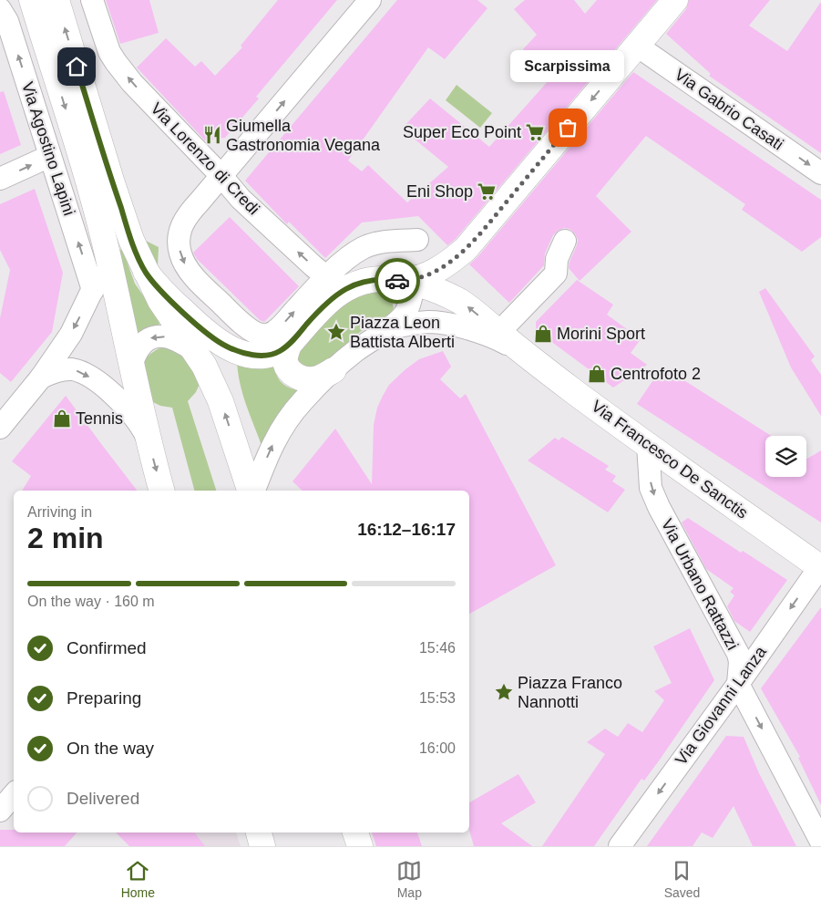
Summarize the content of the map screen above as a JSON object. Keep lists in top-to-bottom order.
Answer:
{
  "streets": {
    "street": [
      "Via Gabrio Casati",
      "Via Agostino Lapini",
      "Via Lorenzo di Credi",
      "Via Francesco De Sanctis",
      "Via Urbano Rattazzi",
      "Via Giovanni Lanza"
    ]
  },
  "crossings": [
    ["Via Francesco De Sanctis", "Via Urbano Rattazzi"],
    ["Via Francesco De Sanctis", "Via Giovanni Lanza"],
    ["Via Urbano Rattazzi", "Via Giovanni Lanza"]
  ],
  "one_way": ["Via Gabrio Casati", "Via Urbano Rattazzi", "Via Giovanni Lanza"],
  "places": {
    "other": ["Scarpissima"],
    "supermarket": ["Super Eco Point", "Eni Shop"],
    "restaurant": ["Giumella Gastronomia Vegana"],
    "place": ["Piazza Leon Battista Alberti", "Piazza Franco Nannotti"],
    "shop": ["Morini Sport", "Centrofoto 2", "Tennis"]
  },
  "page": {
    "bubble": "Scarpissima",
    "heading": ["2 min", "Arriving in", "16:12–16:17"],
    "bar": "On the way · 160 m",
    "list": [
      ["Confirmed", "15:46"],
      ["Preparing", "15:53"],
      ["On the way", "16:00"],
      "Delivered"
    ],
    "tabs": ["Home", "Map", "Saved"]
  }
}
